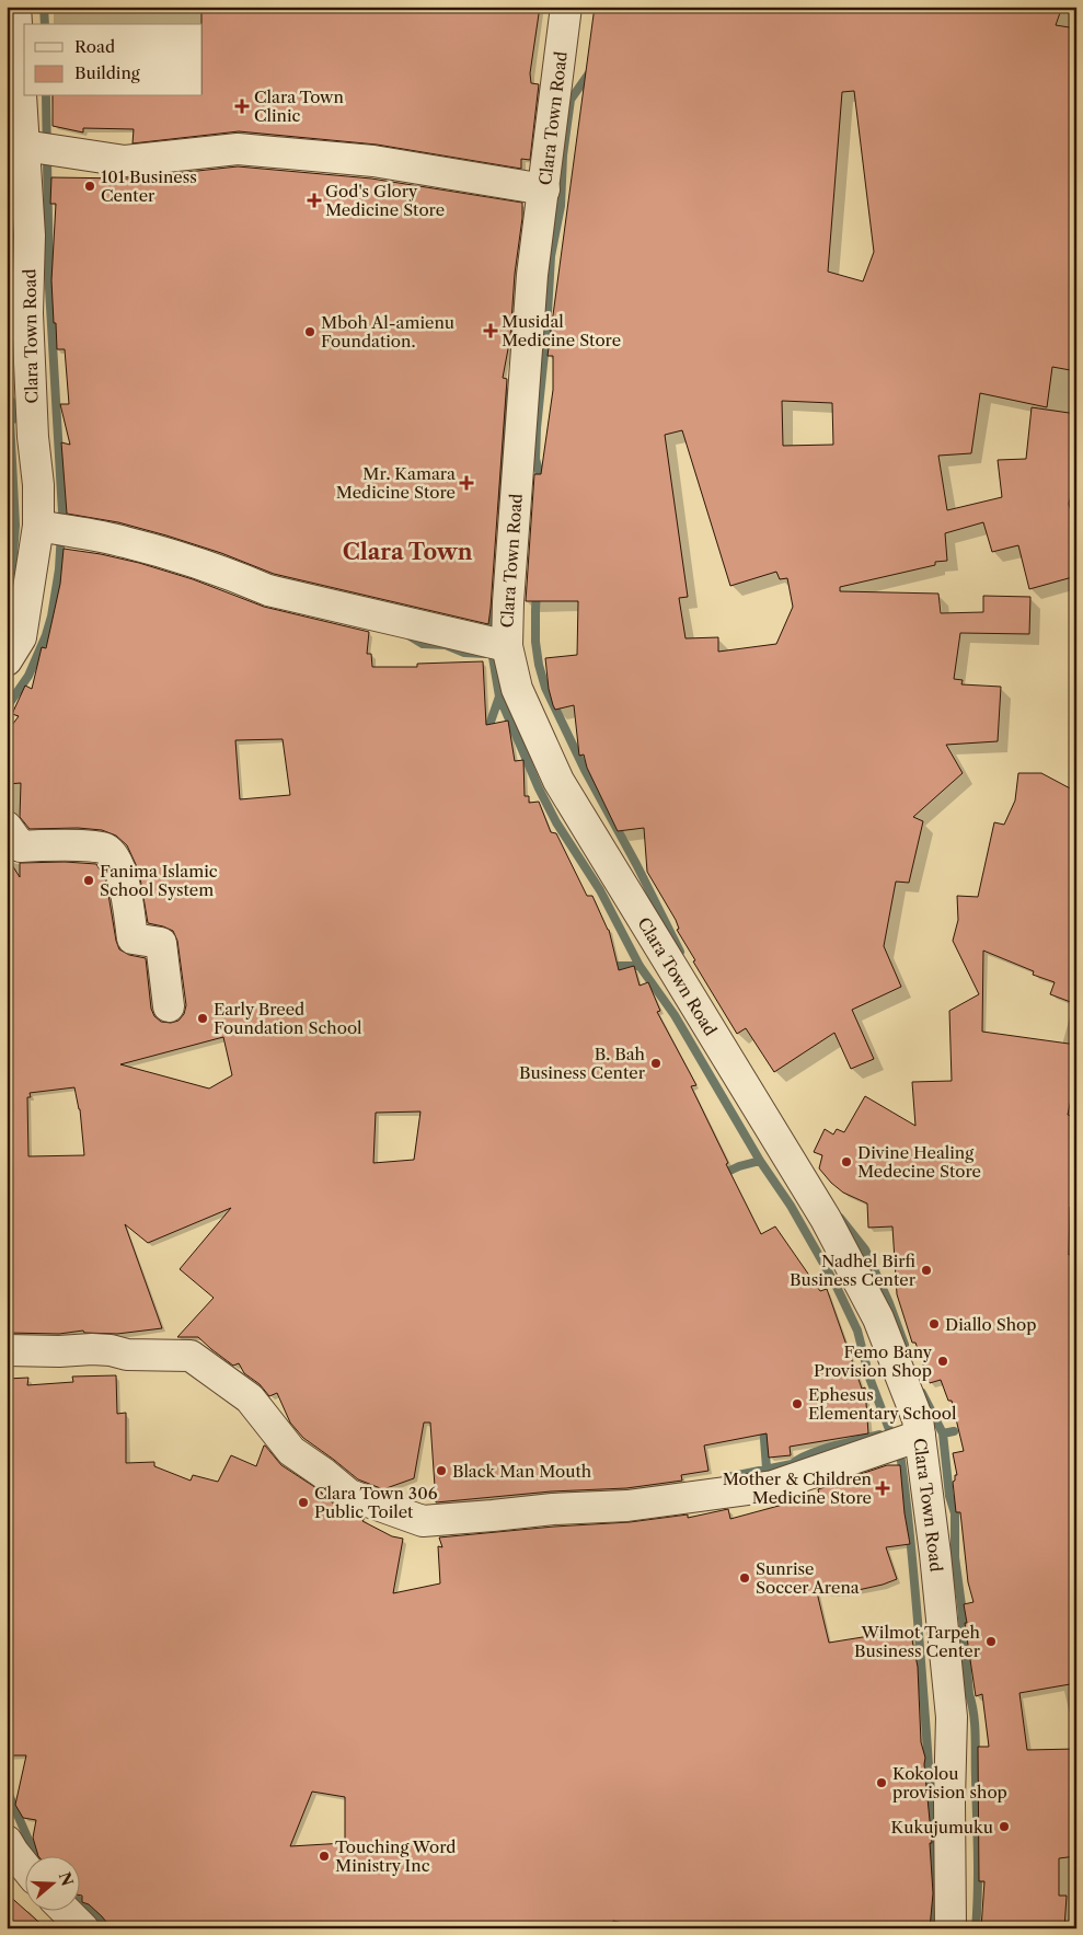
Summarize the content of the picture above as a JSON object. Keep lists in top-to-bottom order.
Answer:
{
  "streets": {
    "street": ["Clara Town Road"]
  },
  "districts": ["Clara Town"],
  "places": {
    "health": [
      "Clara Town Clinic",
      "God's Glory Medicine Store",
      "Musidal Medicine Store",
      "Mr. Kamara Medicine Store",
      "Mother & Children Medicine Store"
    ],
    "other": [
      "101 Business Center",
      "Mboh Al-amienu Foundation.",
      "Fanima Islamic School System",
      "Early Breed Foundation School",
      "B. Bah Business Center",
      "Divine Healing Medecine Store",
      "Nadhel Birfi Business Center",
      "Diallo Shop",
      "Femo Bany Provision Shop",
      "Ephesus Elementary School",
      "Black Man Mouth",
      "Clara Town 306 Public Toilet",
      "Sunrise Soccer Arena",
      "Wilmot Tarpeh Business Center",
      "Kokolou provision shop",
      "Kukujumuku",
      "Touching Word Ministry Inc"
    ]
  },
  "legend": ["Road", "Building"],
  "north": "right"
}
